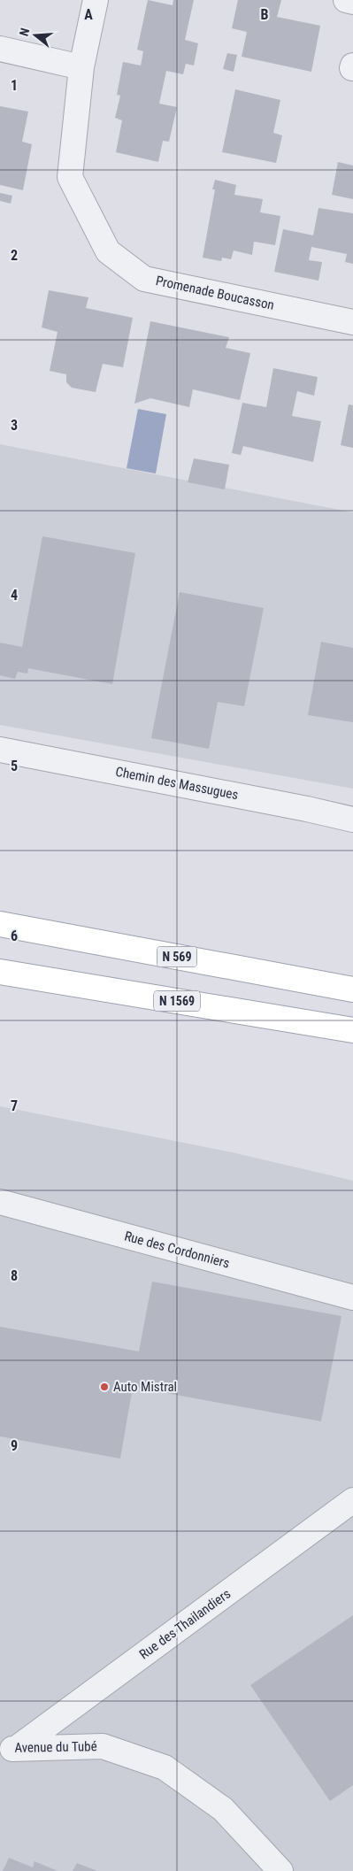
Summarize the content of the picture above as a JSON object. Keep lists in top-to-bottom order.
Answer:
{
  "streets": {
    "main road": ["N 569", "N 1569"],
    "street": [
      "Promenade Boucasson",
      "Chemin des Massugues",
      "Rue des Cordonniers",
      "Rue des Thailandiers",
      "Avenue du Tubé"
    ]
  },
  "crossings": [
    ["Rue des Thailandiers", "Avenue du Tubé"]
  ],
  "places": ["Auto Mistral"],
  "north": "left",
  "grid": {
    "columns": ["A", "B"],
    "rows": [
      "1",
      "2",
      "3",
      "4",
      "5",
      "6",
      "7",
      "8",
      "9"
    ]
  }
}
